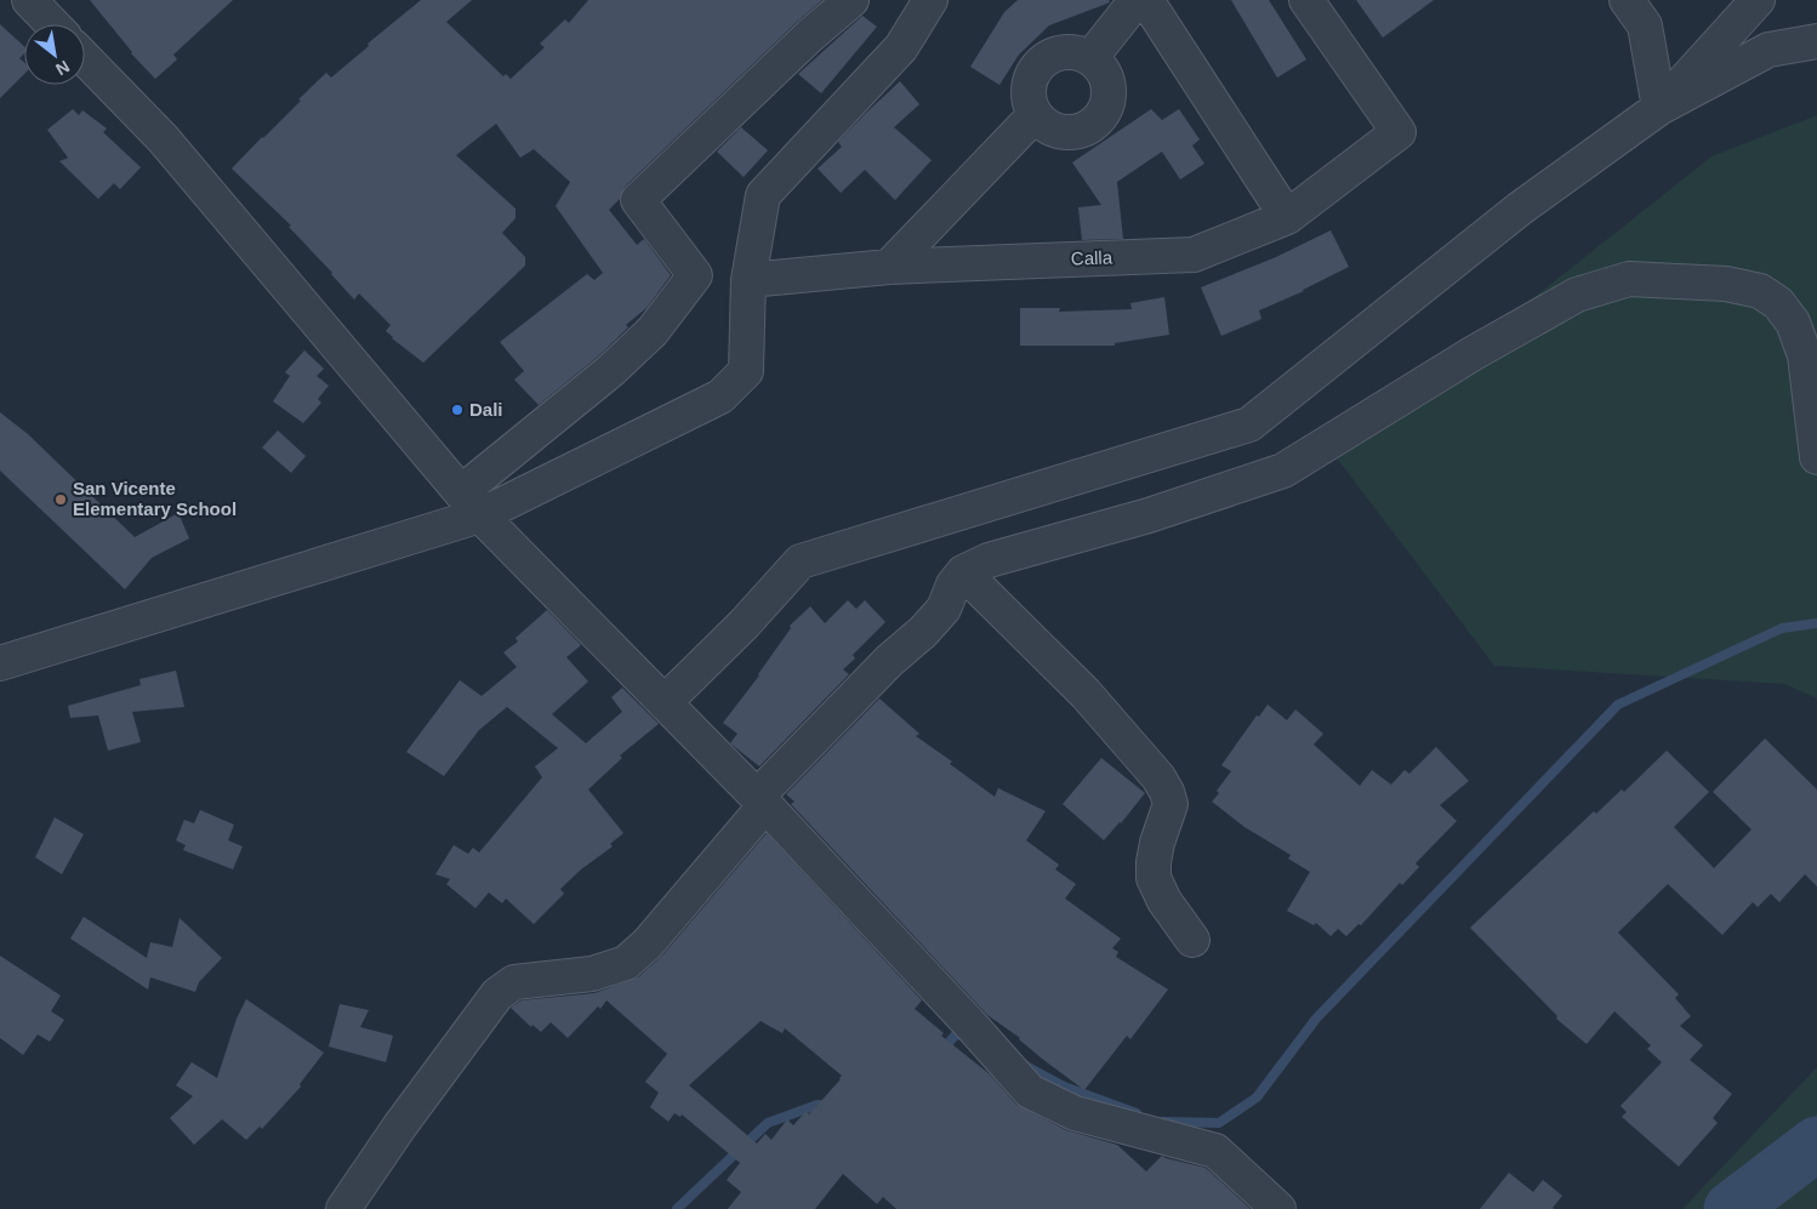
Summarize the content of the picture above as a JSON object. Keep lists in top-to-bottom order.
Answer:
{
  "streets": {
    "street": ["Calla"]
  },
  "places": ["Dali", "San Vicente Elementary School"],
  "north": "bottom right"
}
